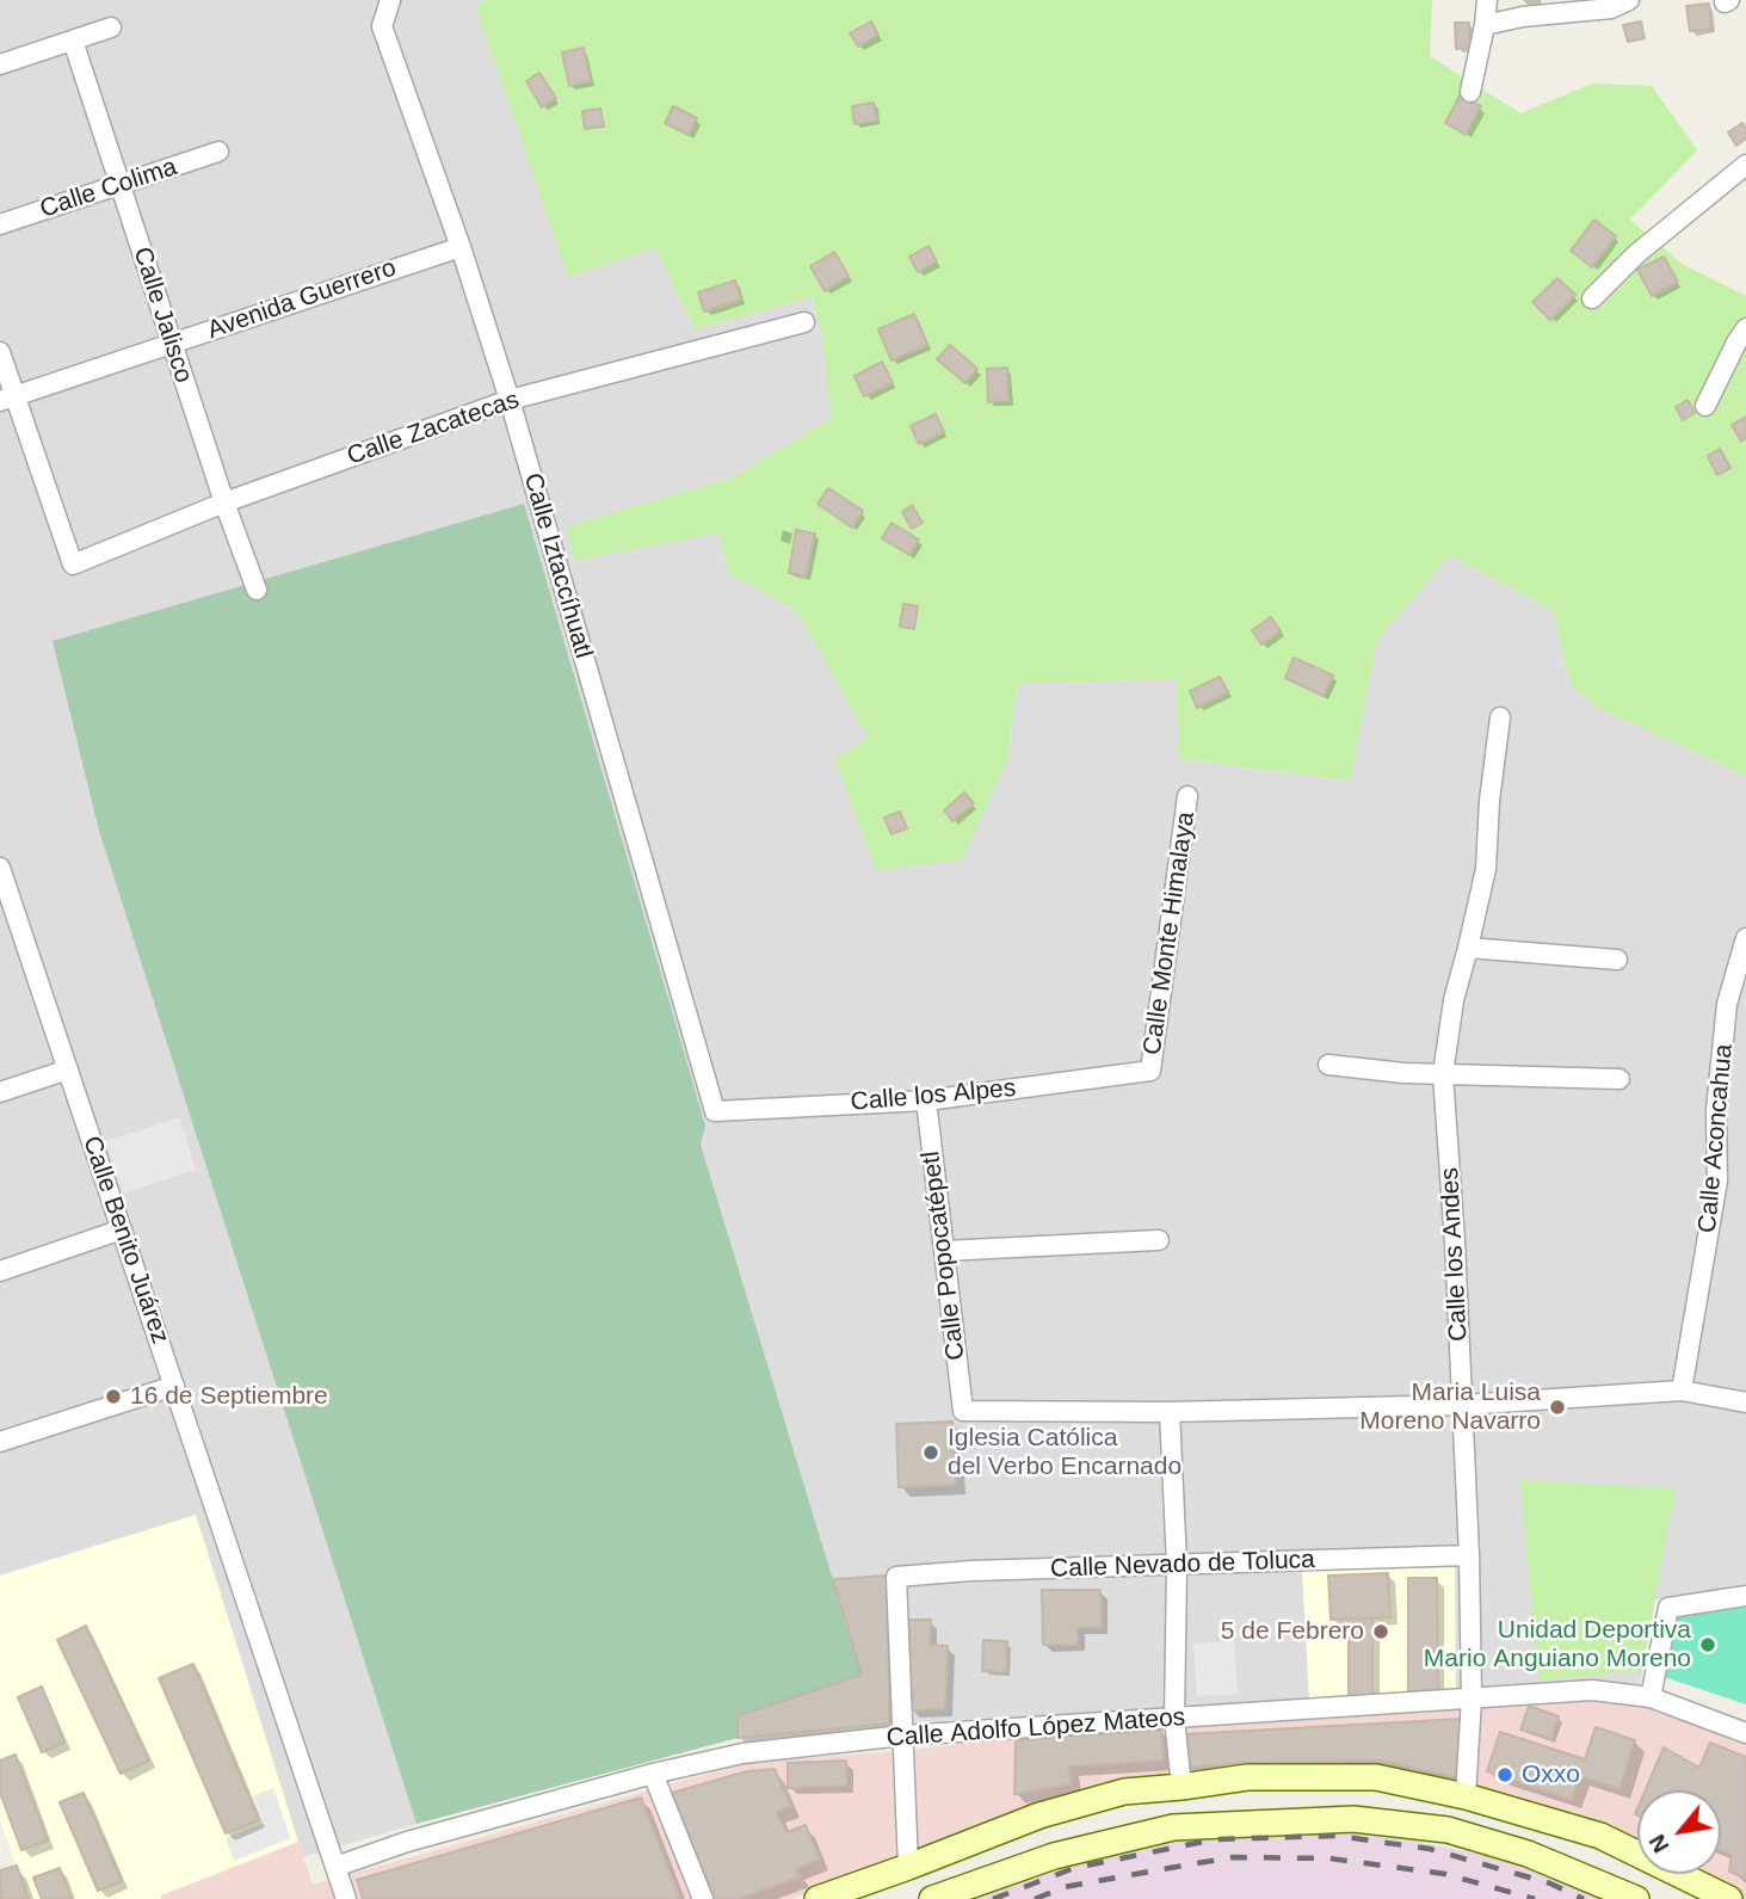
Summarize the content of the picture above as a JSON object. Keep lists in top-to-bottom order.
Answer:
{
  "streets": {
    "street": [
      "Calle Colima",
      "Avenida Guerrero",
      "Calle Jalisco",
      "Calle Zacatecas",
      "Calle Iztaccíhuatl",
      "Calle Monte Himalaya",
      "Calle los Alpes",
      "Calle Aconcahua",
      "Calle Benito Juárez",
      "Calle los Andes",
      "Calle Popocatépetl",
      "Calle Nevado de Toluca",
      "Calle Adolfo López Mateos"
    ]
  },
  "crossings": [
    ["Calle Colima", "Calle Jalisco"],
    ["Avenida Guerrero", "Calle Jalisco"],
    ["Avenida Guerrero", "Calle Zacatecas"],
    ["Avenida Guerrero", "Calle Iztaccíhuatl"],
    ["Calle Jalisco", "Calle Zacatecas"],
    ["Calle Zacatecas", "Calle Iztaccíhuatl"],
    ["Calle Iztaccíhuatl", "Calle los Alpes"],
    ["Calle Monte Himalaya", "Calle los Alpes"],
    ["Calle los Alpes", "Calle Popocatépetl"],
    ["Calle Benito Juárez", "Calle Adolfo López Mateos"],
    ["Calle los Andes", "Calle Nevado de Toluca"],
    ["Calle los Andes", "Calle Adolfo López Mateos"],
    ["Calle Nevado de Toluca", "Calle Adolfo López Mateos"]
  ],
  "places": [
    "16 de Septiembre",
    "Maria Luisa Moreno Navarro",
    "Iglesia Católica del Verbo Encarnado",
    "5 de Febrero",
    "Unidad Deportiva Mario Anguiano Moreno",
    "Oxxo"
  ],
  "north": "bottom left"
}
